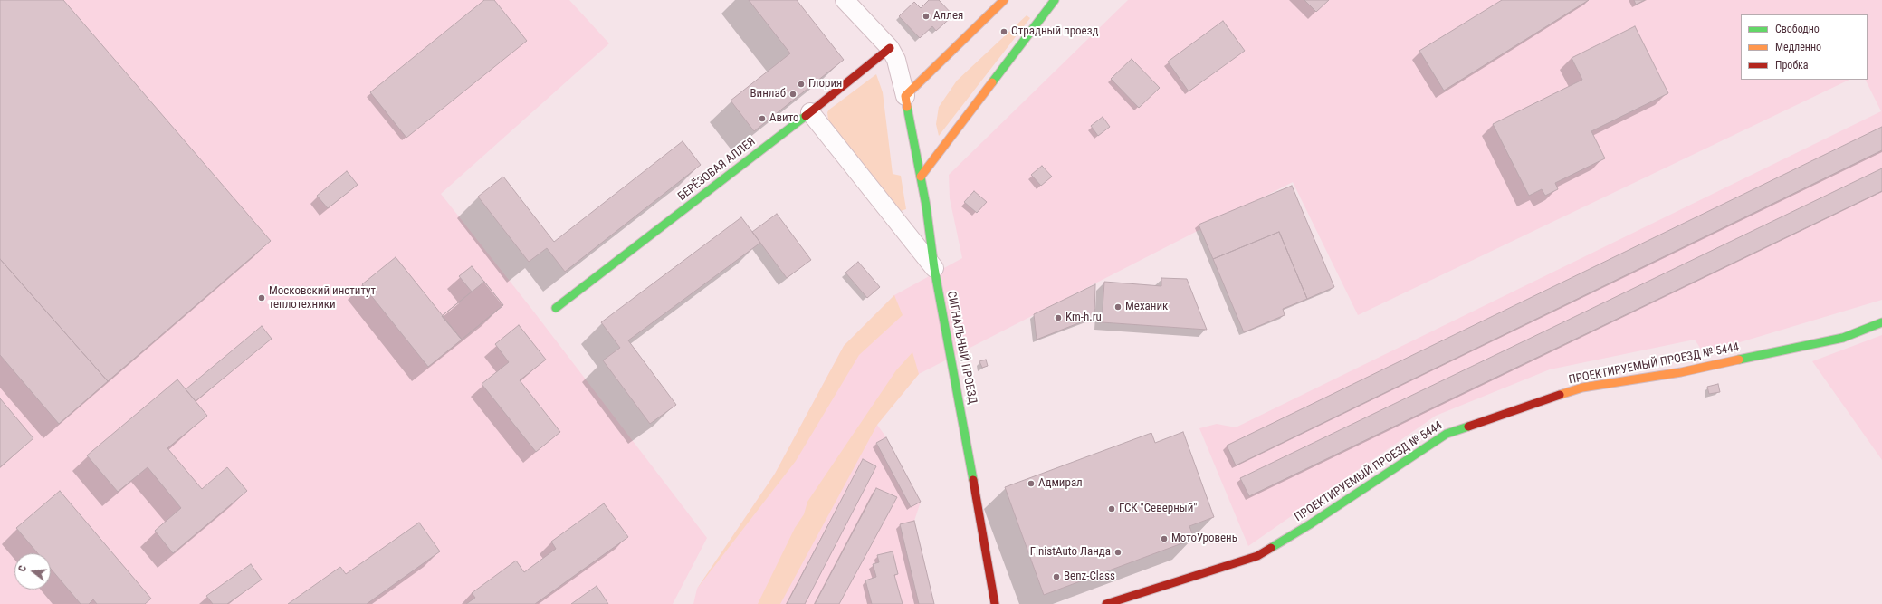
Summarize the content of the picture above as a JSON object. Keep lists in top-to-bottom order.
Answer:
{
  "streets": {
    "street": ["БЕРЁЗОВАЯ АЛЛЕЯ", "СИГНАЛЬНЫЙ ПРОЕЗД", "ПРОЕКТИРУЕМЫЙ ПРОЕЗД № 5444"]
  },
  "places": [
    "Аллея",
    "Отрадный проезд",
    "Глория",
    "Винлаб",
    "Авито",
    "Московский институт теплотехники",
    "Механик",
    "Km-h.ru",
    "Адмирал",
    "ГСК \"Северный\"",
    "МотоУровень",
    "FinistAuto Ланда",
    "Benz-Class"
  ],
  "legend": ["Свободно", "Медленно", "Пробка"],
  "north": "left"
}
